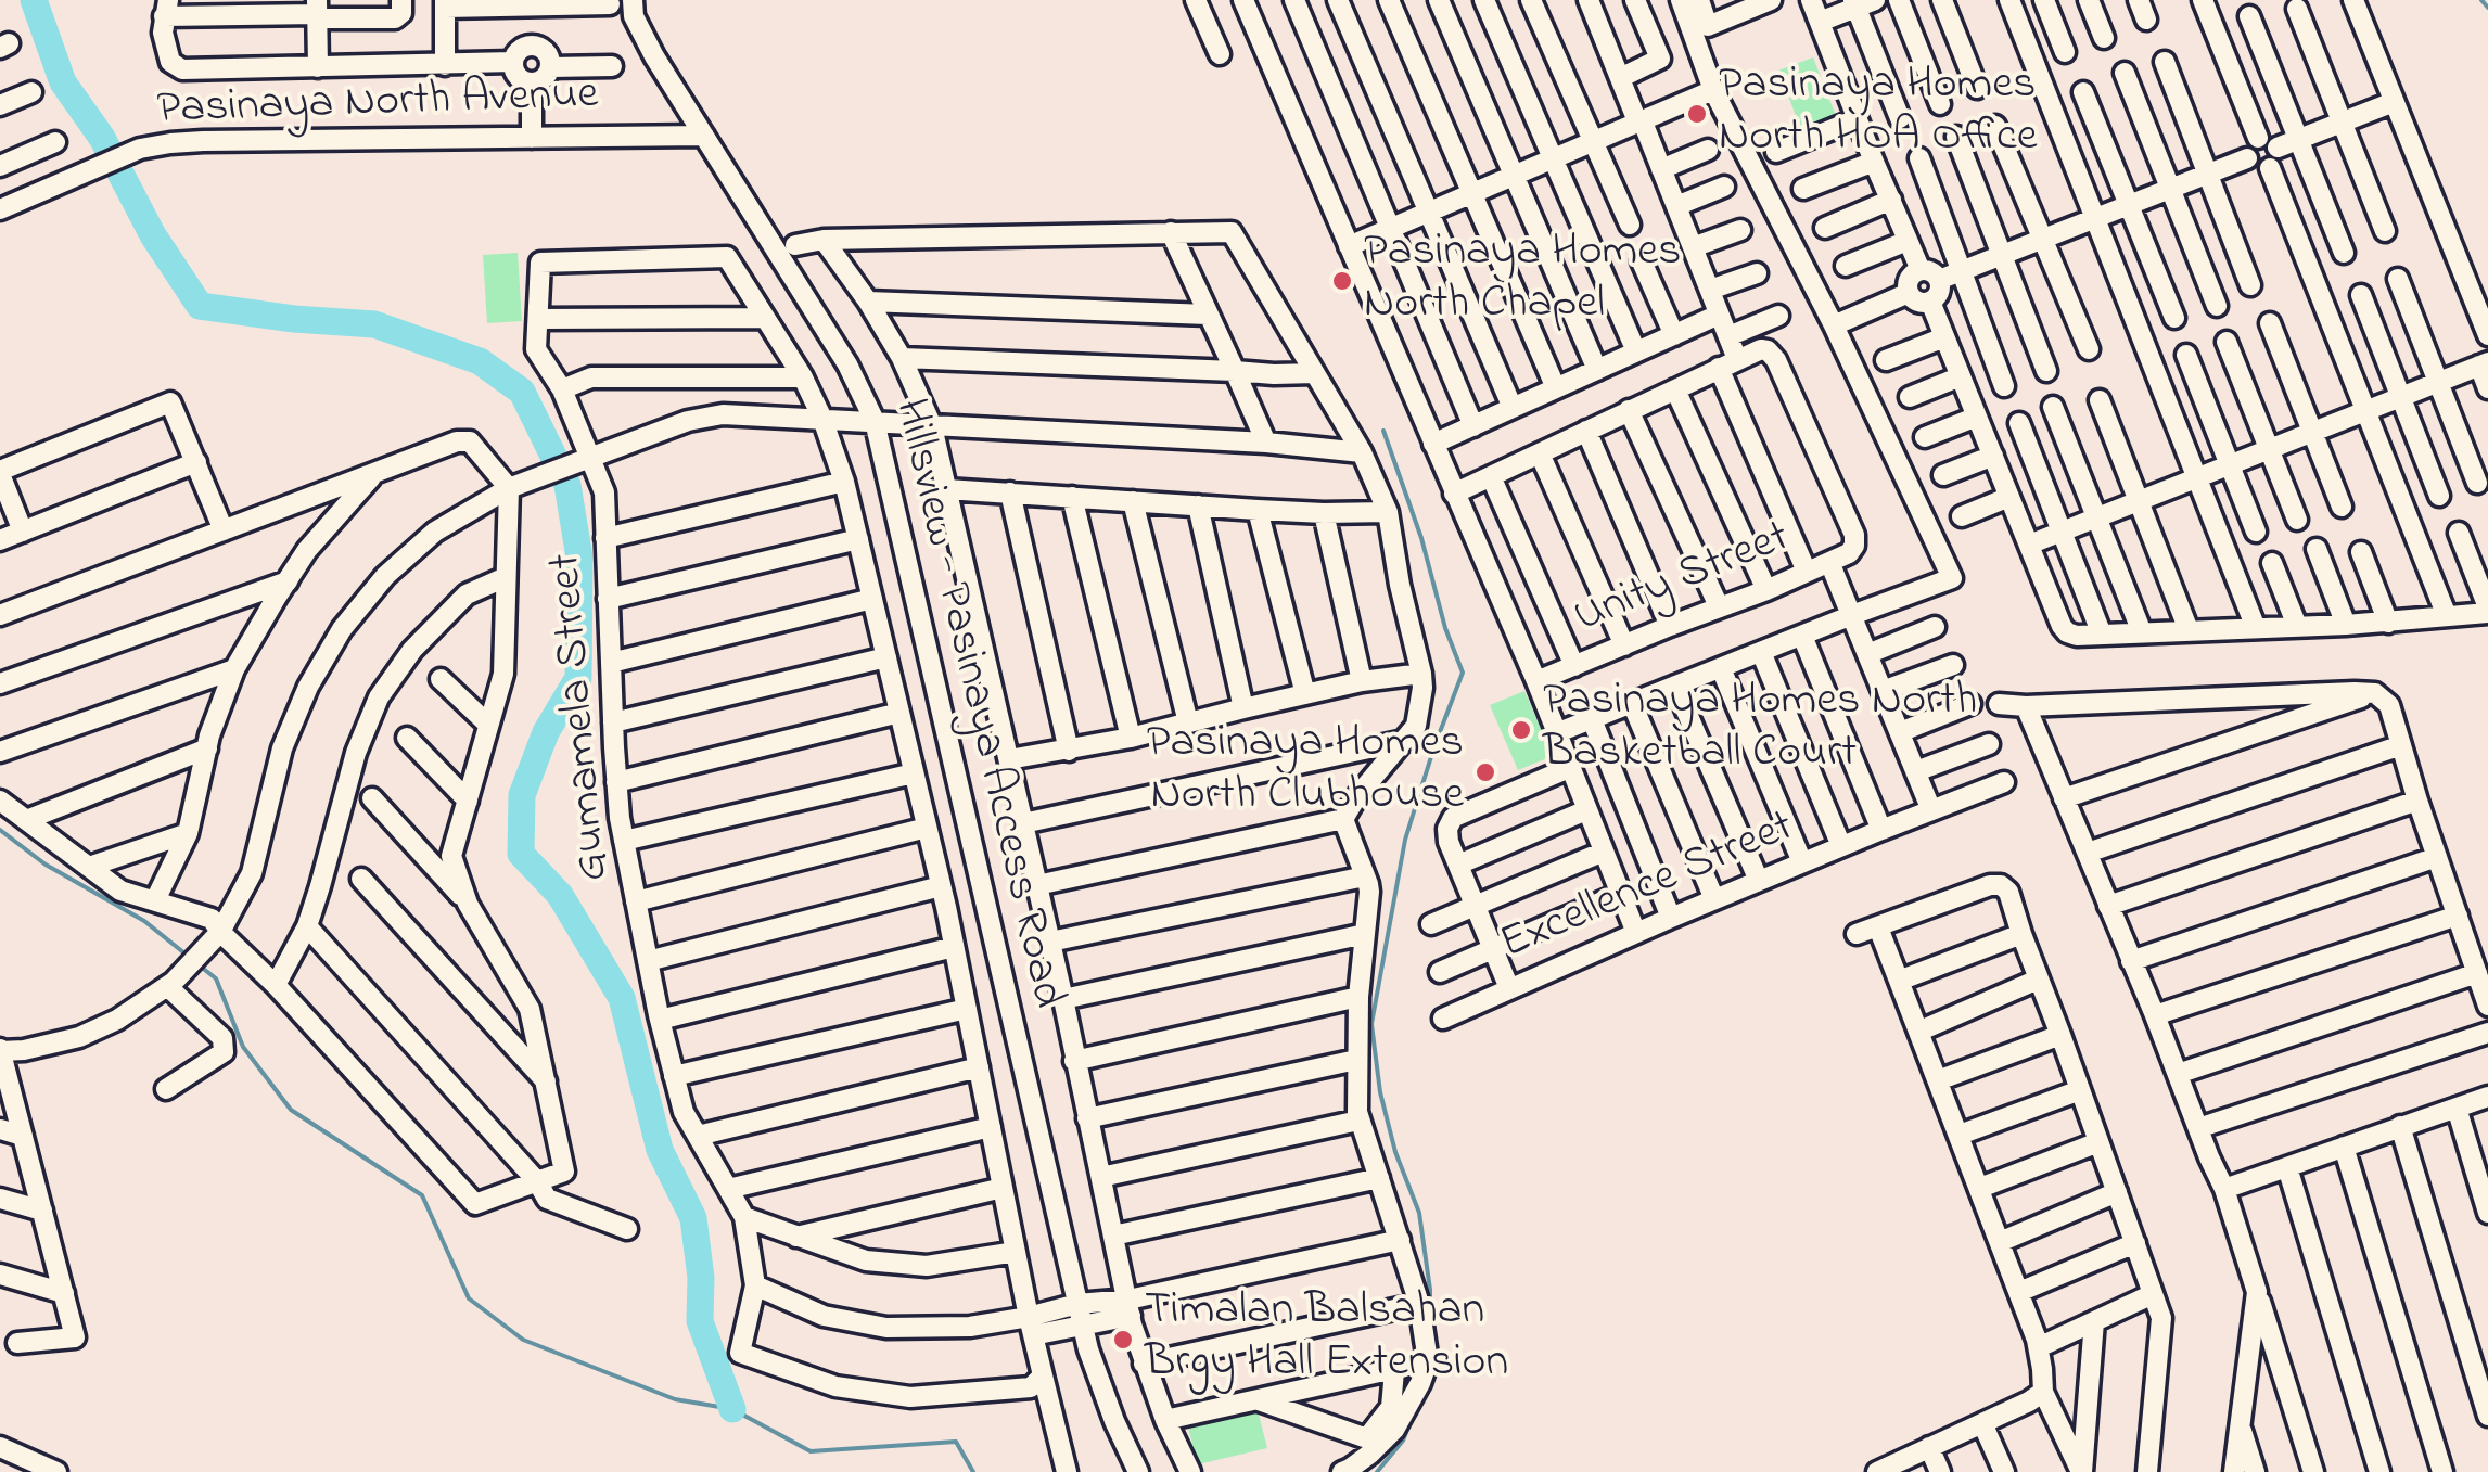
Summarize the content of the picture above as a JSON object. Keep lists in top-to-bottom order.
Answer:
{
  "streets": {
    "street": [
      "Pasinaya North Avenue",
      "Unity Street",
      "Hillsview - Pasinaya Access Road",
      "Gumamela Street",
      "Excellence Street"
    ]
  },
  "crossings": [
    ["Pasinaya North Avenue", "Hillsview - Pasinaya Access Road"]
  ],
  "places": [
    "Pasinaya Homes North HOA Office",
    "Pasinaya Homes North Chapel",
    "Pasinaya Homes North Basketball Court",
    "Pasinaya Homes North Clubhouse",
    "Timalan Balsahan Brgy Hall Extension"
  ]
}
